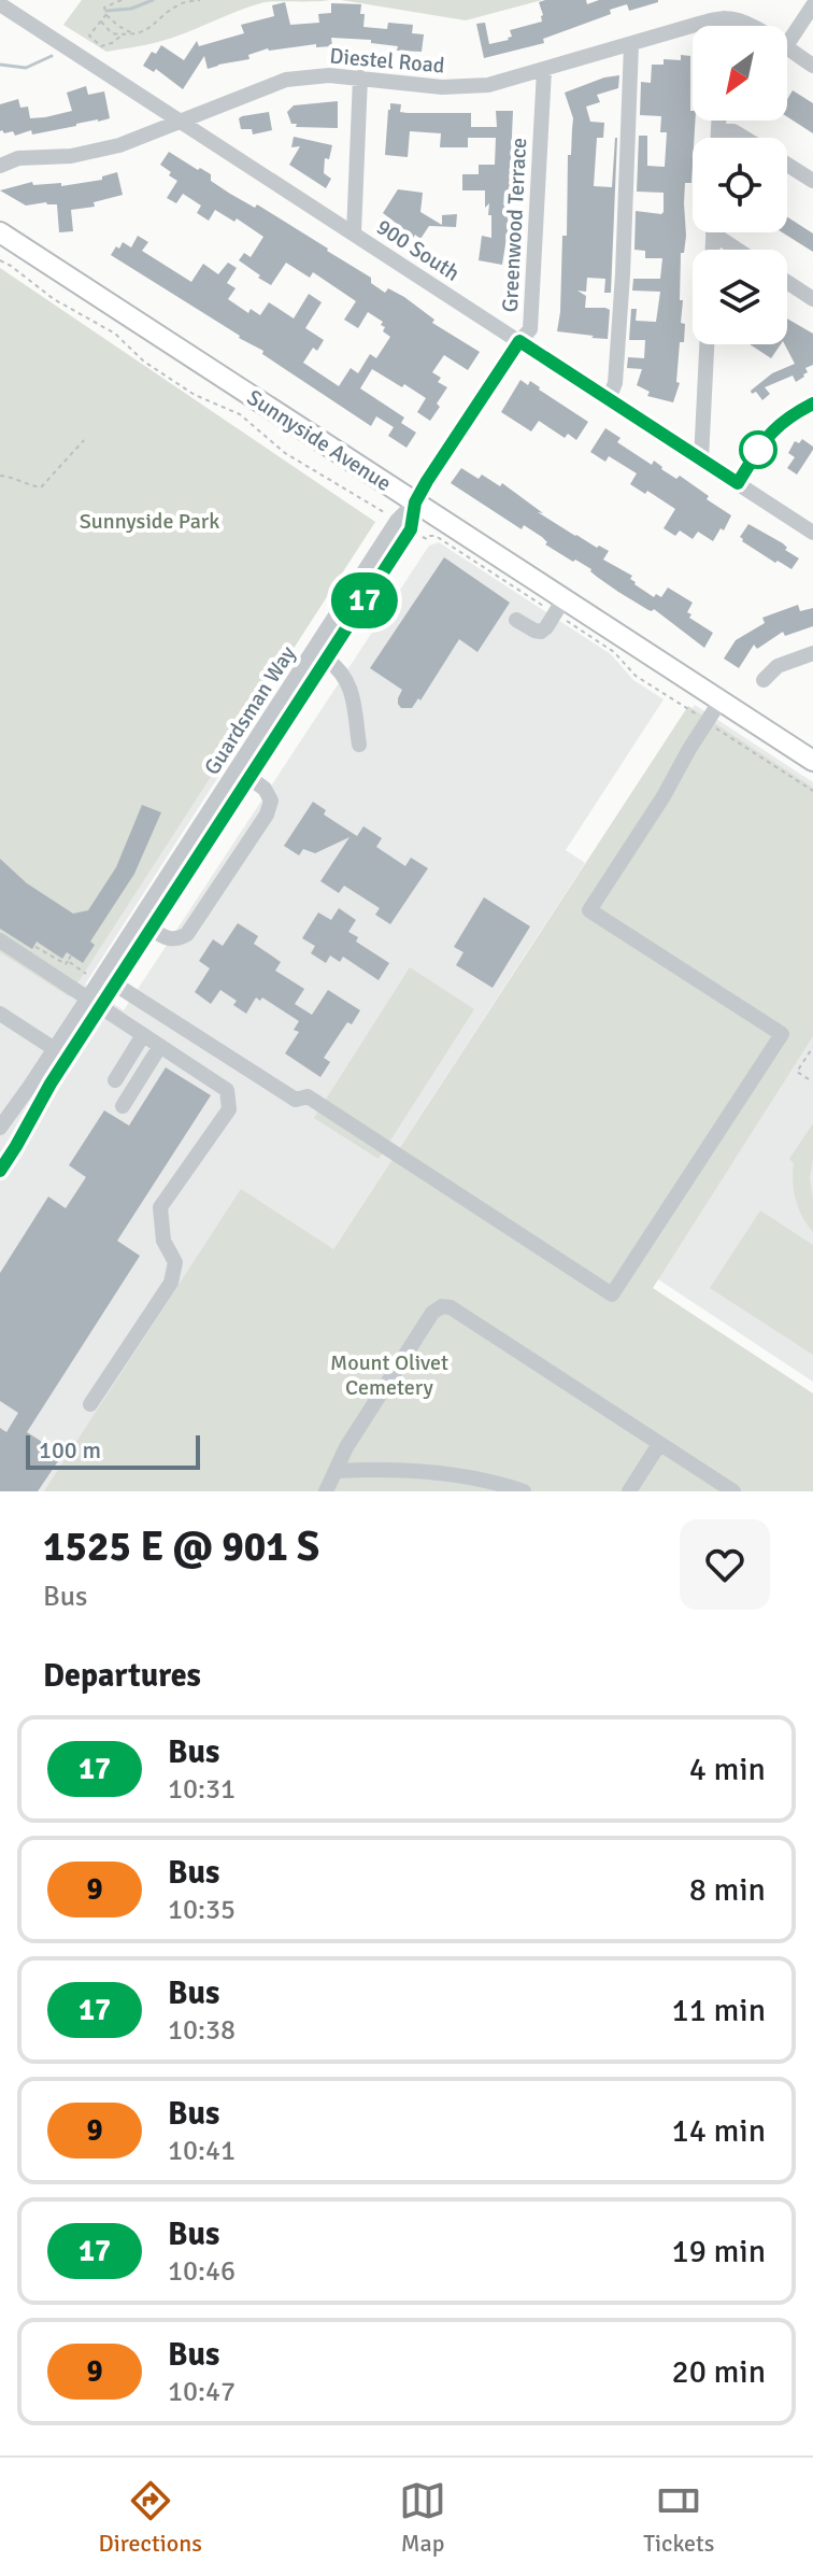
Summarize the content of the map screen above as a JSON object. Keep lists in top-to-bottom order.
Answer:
{
  "streets": {
    "main road": ["Sunnyside Avenue"],
    "street": [
      "Diestel Road",
      "Greenwood Terrace",
      "900 South",
      "Guardsman Way"
    ]
  },
  "crossings": [
    ["Diestel Road", "Greenwood Terrace"],
    ["Diestel Road", "900 South"],
    ["Greenwood Terrace", "900 South"],
    ["Greenwood Terrace", "Sunnyside Avenue"],
    ["Greenwood Terrace", "Guardsman Way"],
    ["Sunnyside Avenue", "Guardsman Way"]
  ],
  "parks": ["Sunnyside Park", "Mount Olivet Cemetery"],
  "lines": ["bus line 17"],
  "scale_bar": "100 m",
  "north": "bottom left",
  "page": {
    "on_map": "17",
    "scale": "100 m",
    "heading": [
      ["1525 E @ 901 S", "Bus"],
      "Departures"
    ],
    "list": [
      {
        "mark": "17",
        "name": "Bus",
        "note": "10:31",
        "value": "4 min"
      },
      {
        "mark": "9",
        "name": "Bus",
        "note": "10:35",
        "value": "8 min"
      },
      {
        "mark": "17",
        "name": "Bus",
        "note": "10:38",
        "value": "11 min"
      },
      {
        "mark": "9",
        "name": "Bus",
        "note": "10:41",
        "value": "14 min"
      },
      {
        "mark": "17",
        "name": "Bus",
        "note": "10:46",
        "value": "19 min"
      },
      {
        "mark": "9",
        "name": "Bus",
        "note": "10:47",
        "value": "20 min"
      }
    ],
    "tabs": ["Directions", "Map", "Tickets"]
  }
}
